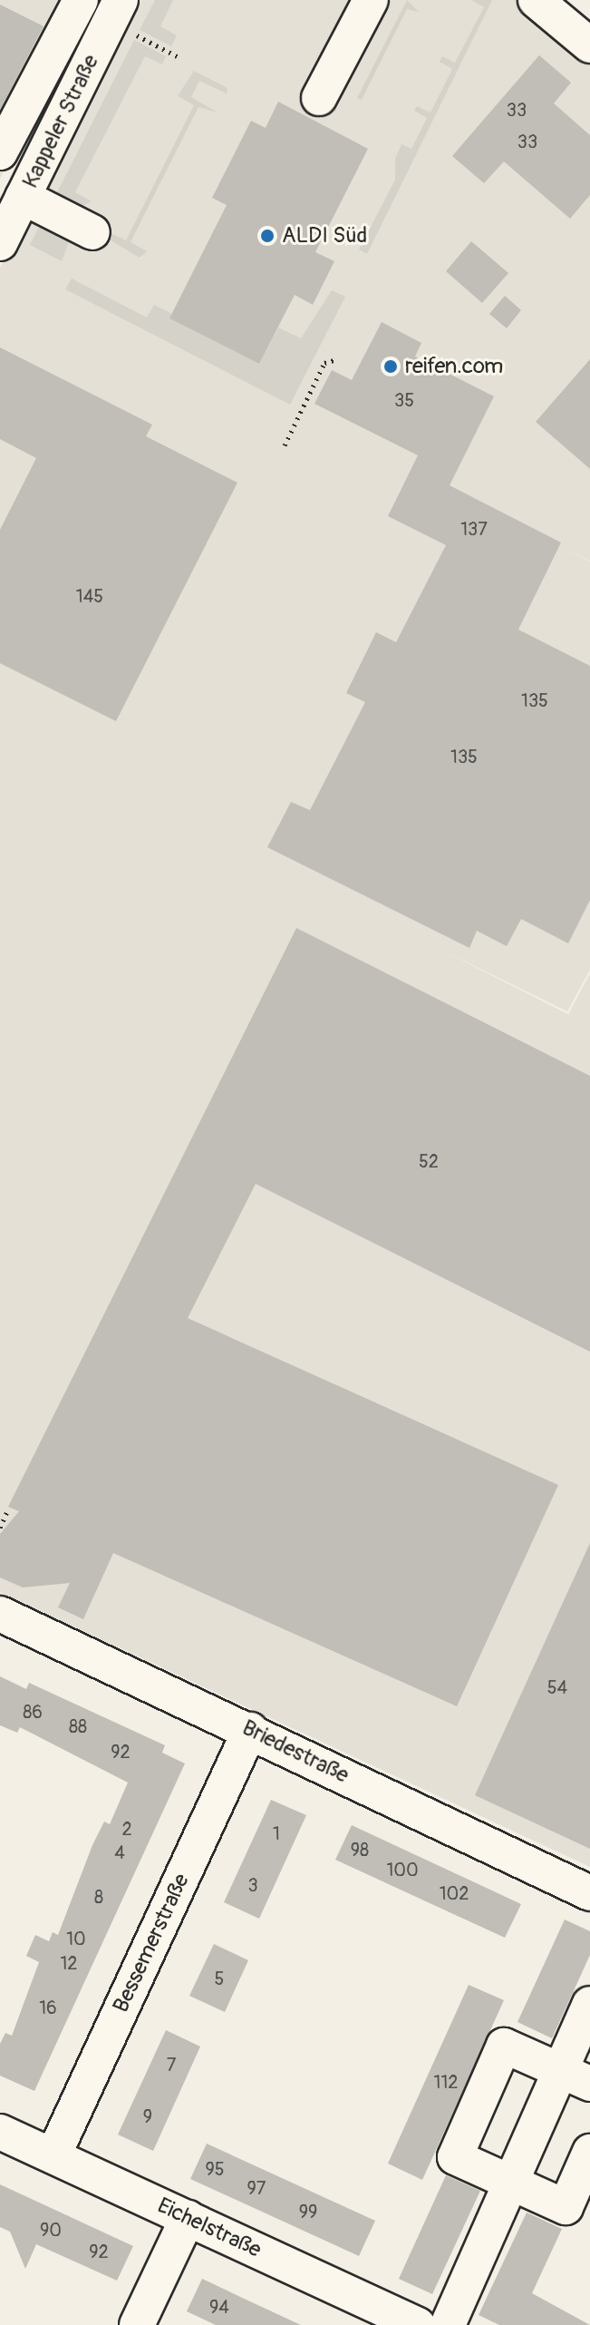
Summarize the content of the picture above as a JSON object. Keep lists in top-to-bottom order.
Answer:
{
  "streets": {
    "street": [
      "Kappeler Straße",
      "Briedestraße",
      "Bessemerstraße",
      "Eichelstraße"
    ]
  },
  "crossings": [
    ["Briedestraße", "Bessemerstraße"],
    ["Bessemerstraße", "Eichelstraße"]
  ],
  "places": ["ALDI Süd", "reifen.com"],
  "house_numbers": [
    "33",
    "33",
    "35",
    "137",
    "145",
    "135",
    "135",
    "52",
    "54",
    "86",
    "88",
    "92",
    "2",
    "1",
    "98",
    "4",
    "100",
    "3",
    "102",
    "8",
    "10",
    "12",
    "5",
    "16",
    "7",
    "112",
    "9",
    "95",
    "97",
    "99",
    "90",
    "92",
    "94"
  ]
}
